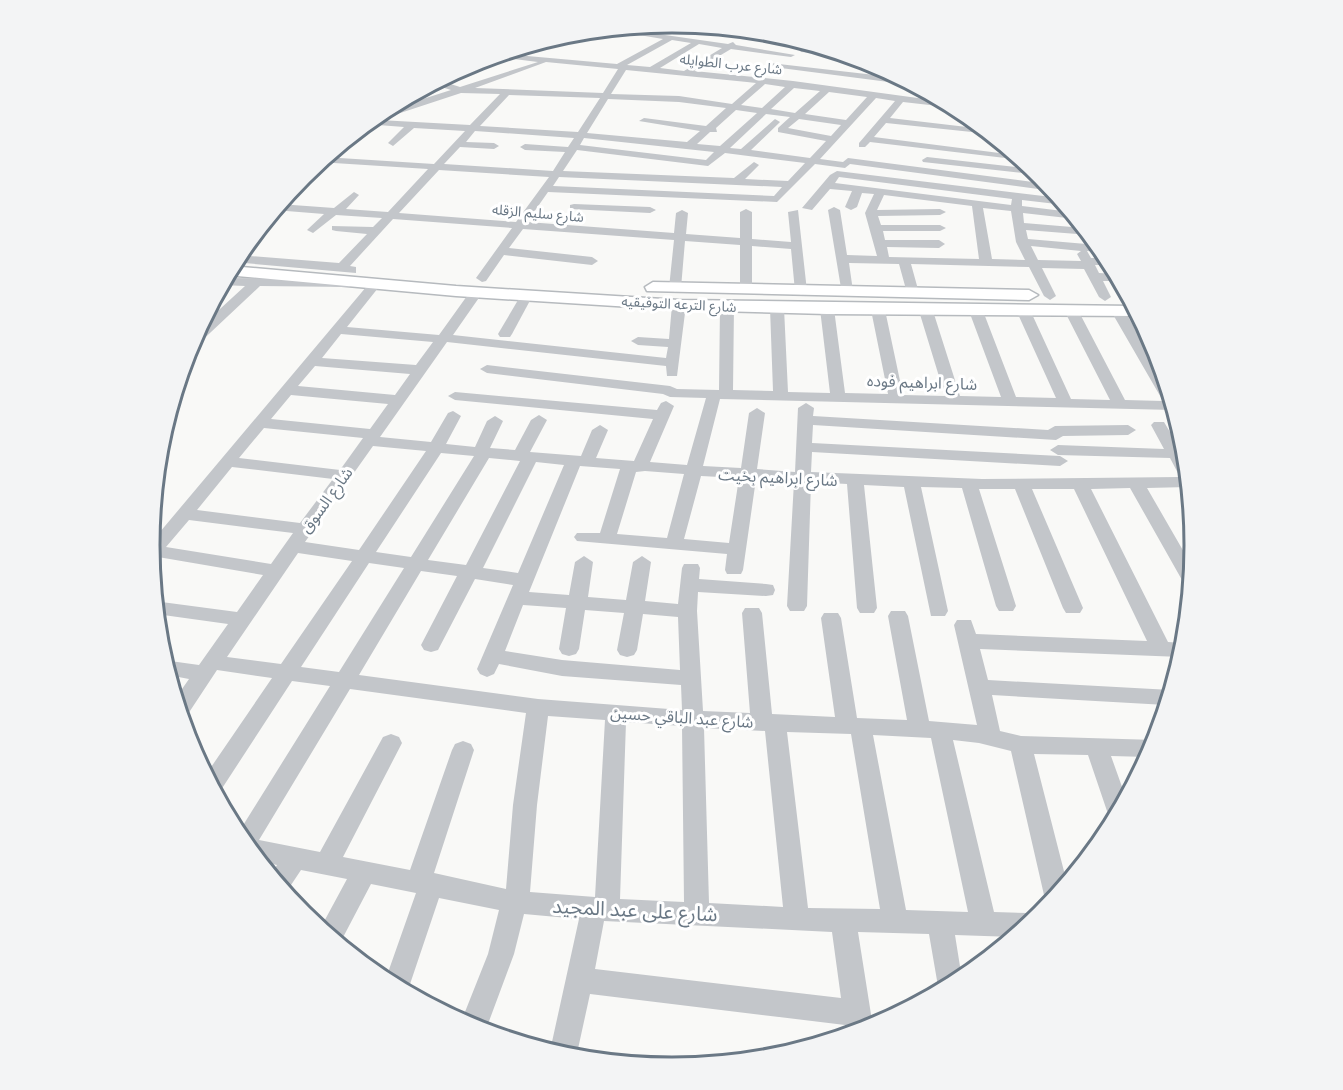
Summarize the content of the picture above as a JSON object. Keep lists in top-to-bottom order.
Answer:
{
  "streets": {
    "main road": ["شارع الترعه التوفيقيه"],
    "street": [
      "شارع عرب الطوايله",
      "شارع سليم الزقله",
      "شارع ابراهيم فوده",
      "شارع ابراهيم بخيت",
      "شارع السوق",
      "شارع عبد الباقي حسين",
      "شارع على عبد المجيد"
    ]
  },
  "crossings": [
    ["شارع عرب الطوايله", "شارع السوق"],
    ["شارع سليم الزقله", "شارع السوق"],
    ["شارع الترعه التوفيقيه", "شارع السوق"],
    ["شارع ابراهيم بخيت", "شارع السوق"],
    ["شارع السوق", "شارع عبد الباقي حسين"]
  ]
}
